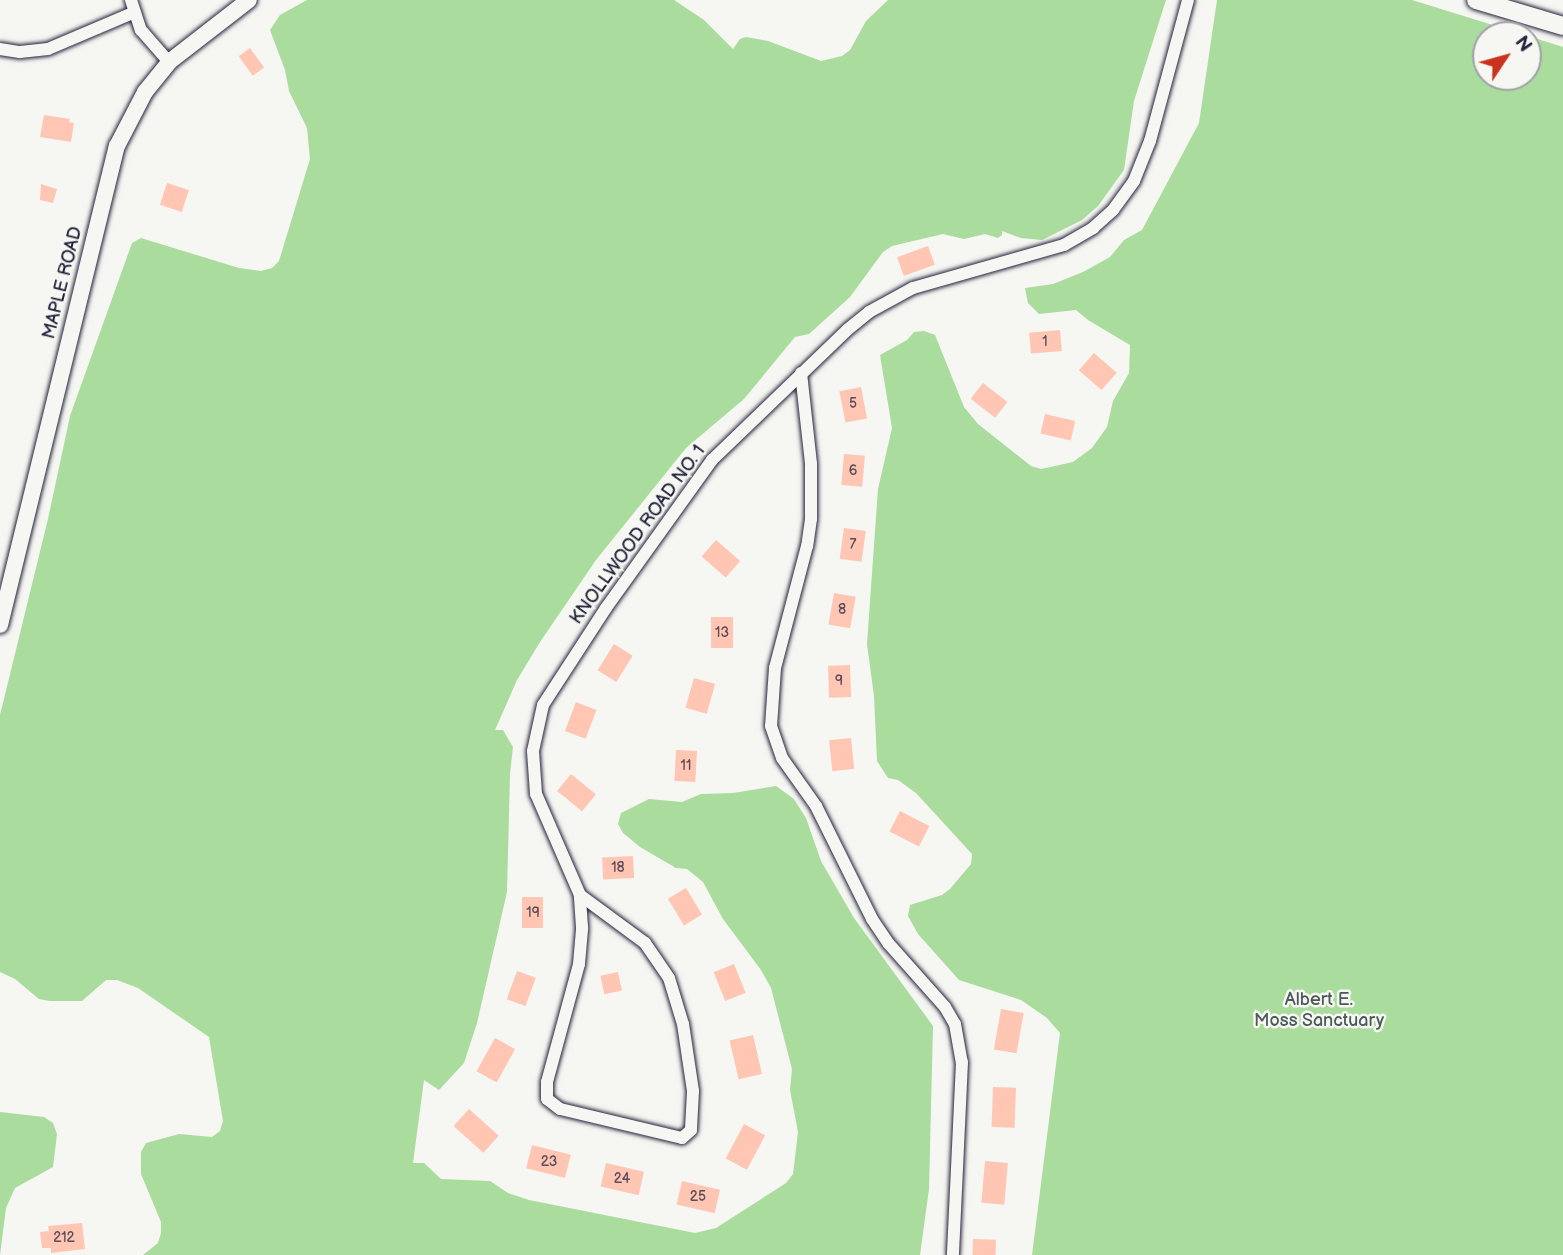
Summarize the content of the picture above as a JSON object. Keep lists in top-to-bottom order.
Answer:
{
  "streets": {
    "street": ["MAPLE ROAD", "KNOLLWOOD ROAD NO. 1"]
  },
  "parks": ["Albert E. Moss Sanctuary"],
  "house_numbers": [
    "1",
    "5",
    "6",
    "7",
    "8",
    "13",
    "9",
    "11",
    "18",
    "19",
    "23",
    "24",
    "25",
    "212"
  ],
  "north": "top right"
}
